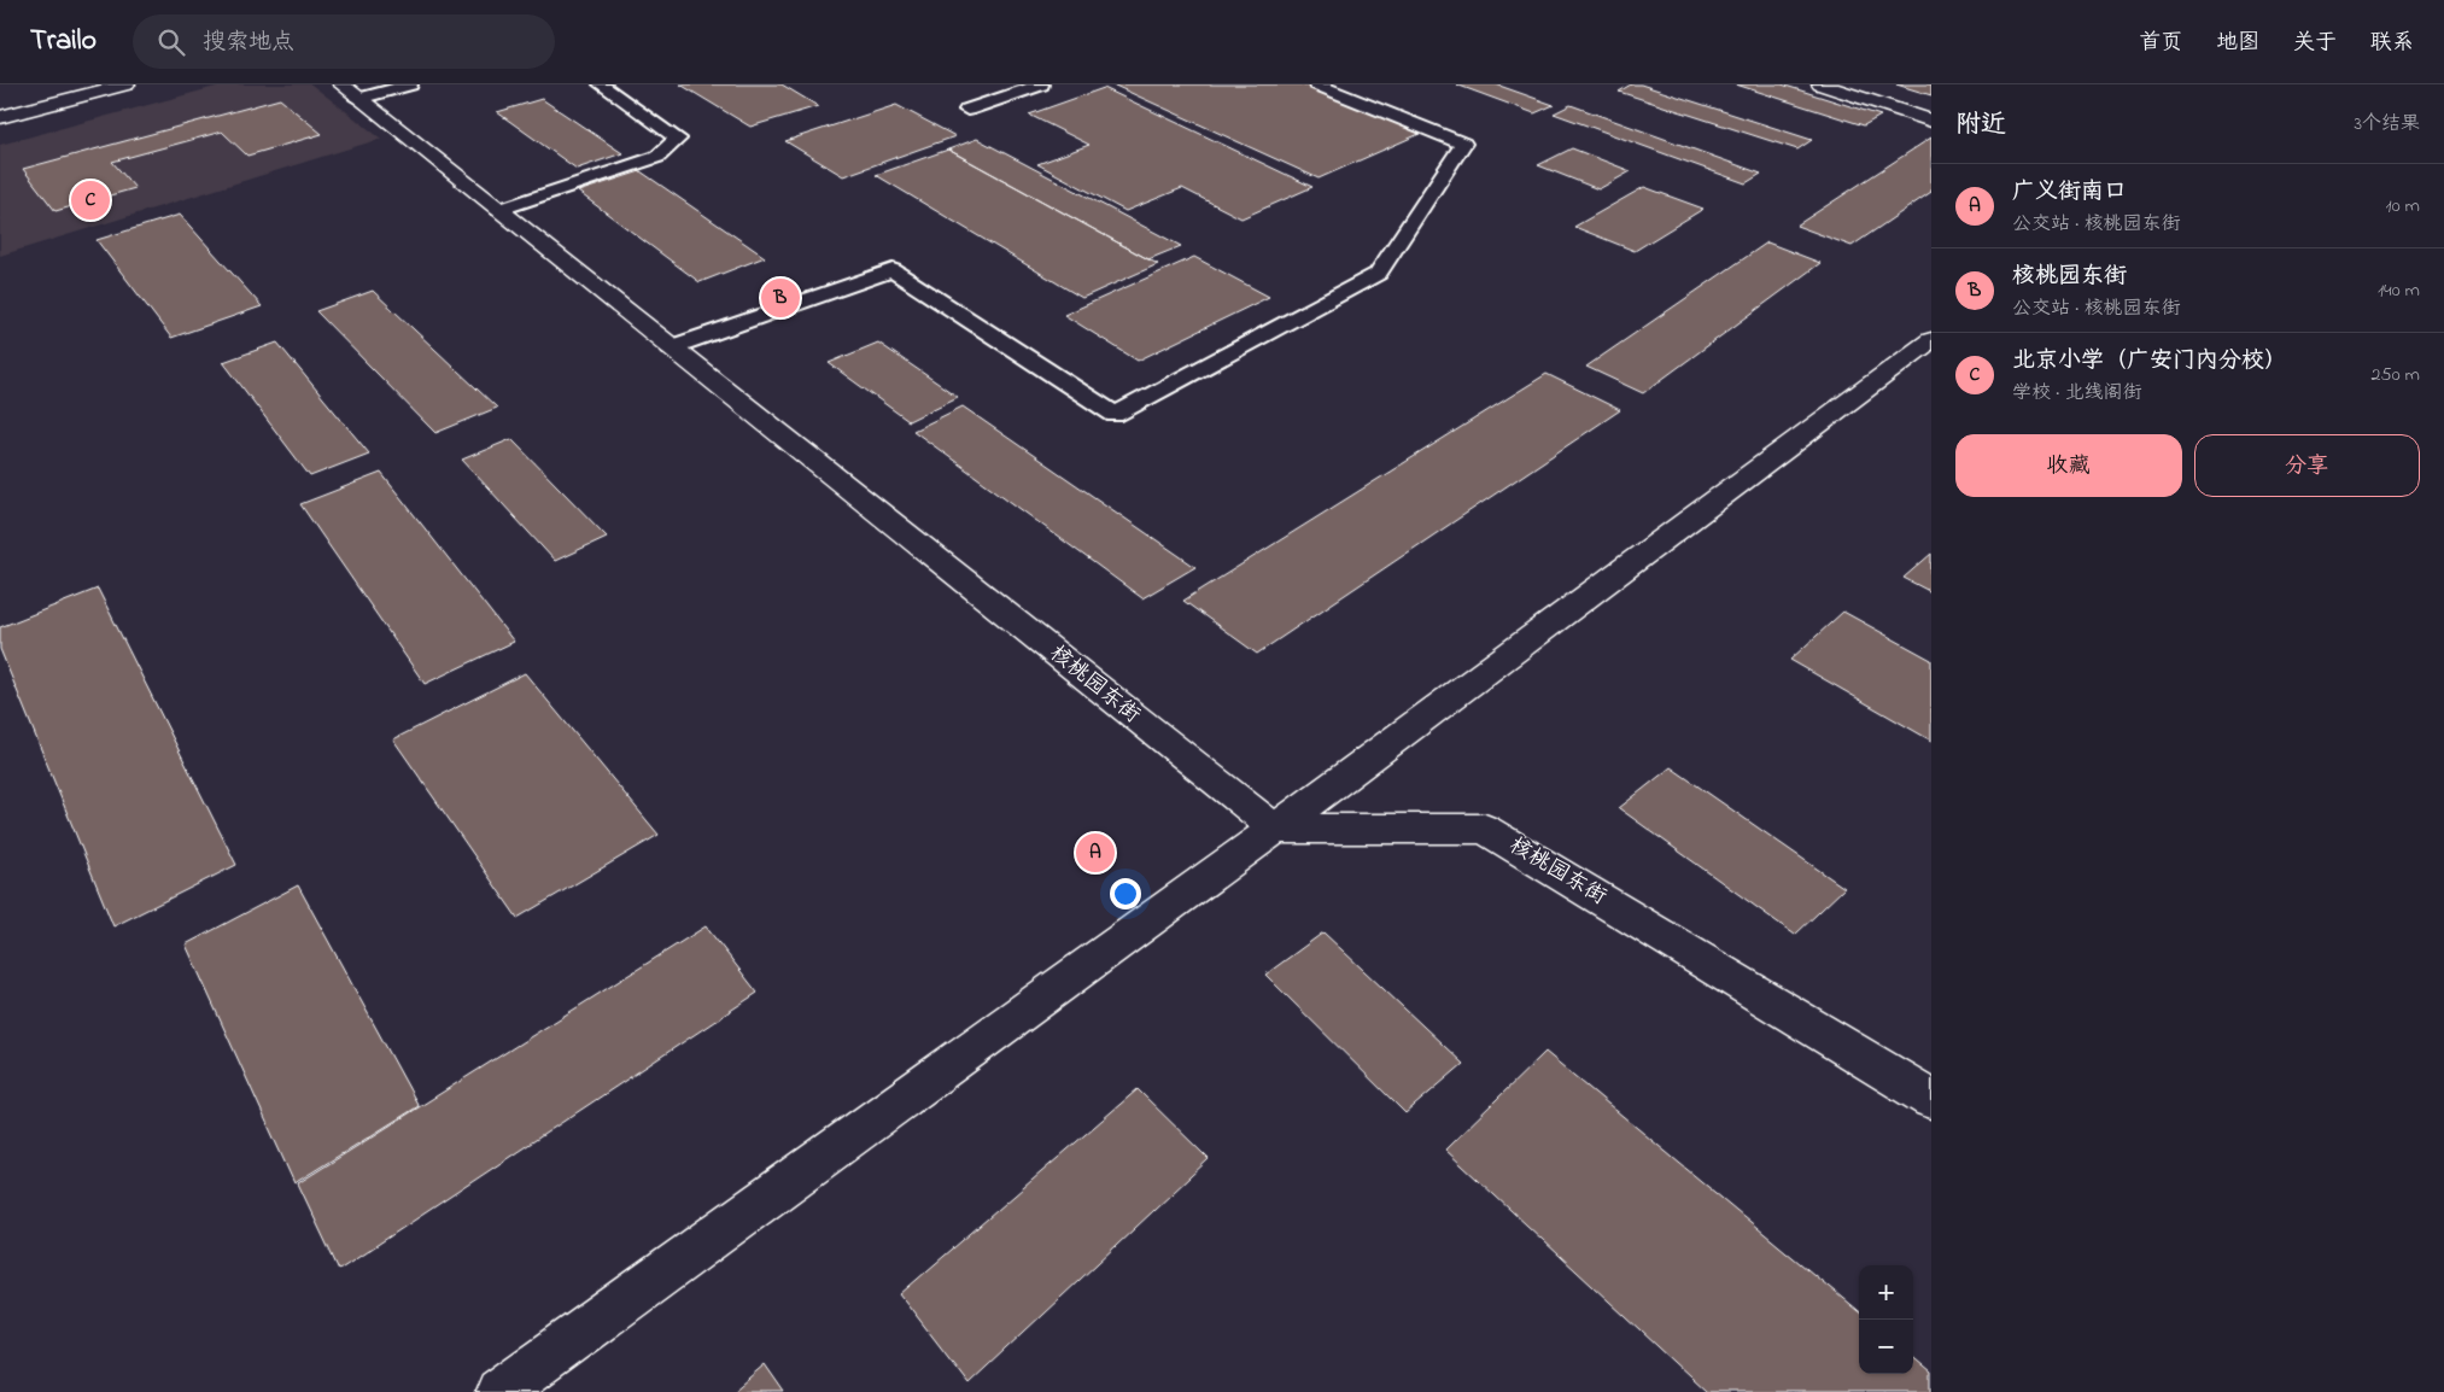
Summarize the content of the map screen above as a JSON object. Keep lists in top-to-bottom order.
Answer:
{
  "streets": {
    "street": ["核桃园东街"]
  },
  "page": {
    "header": "Trailo",
    "search": "搜索地点",
    "nav": [
      "首页",
      "地图",
      "关于",
      "联系"
    ],
    "heading": ["附近", "3个结果"],
    "list": [
      {
        "mark": "A",
        "name": "广义街南口",
        "note": "公交站 · 核桃园东街",
        "value": "10 m"
      },
      {
        "mark": "B",
        "name": "核桃园东街",
        "note": "公交站 · 核桃园东街",
        "value": "140 m"
      },
      {
        "mark": "C",
        "name": "北京小学（广安门内分校）",
        "note": "学校 · 北线阁街",
        "value": "250 m"
      }
    ],
    "pins": ["C", "B", "A"],
    "buttons": ["收藏", "分享"],
    "map_buttons": ["+", "−"]
  }
}
